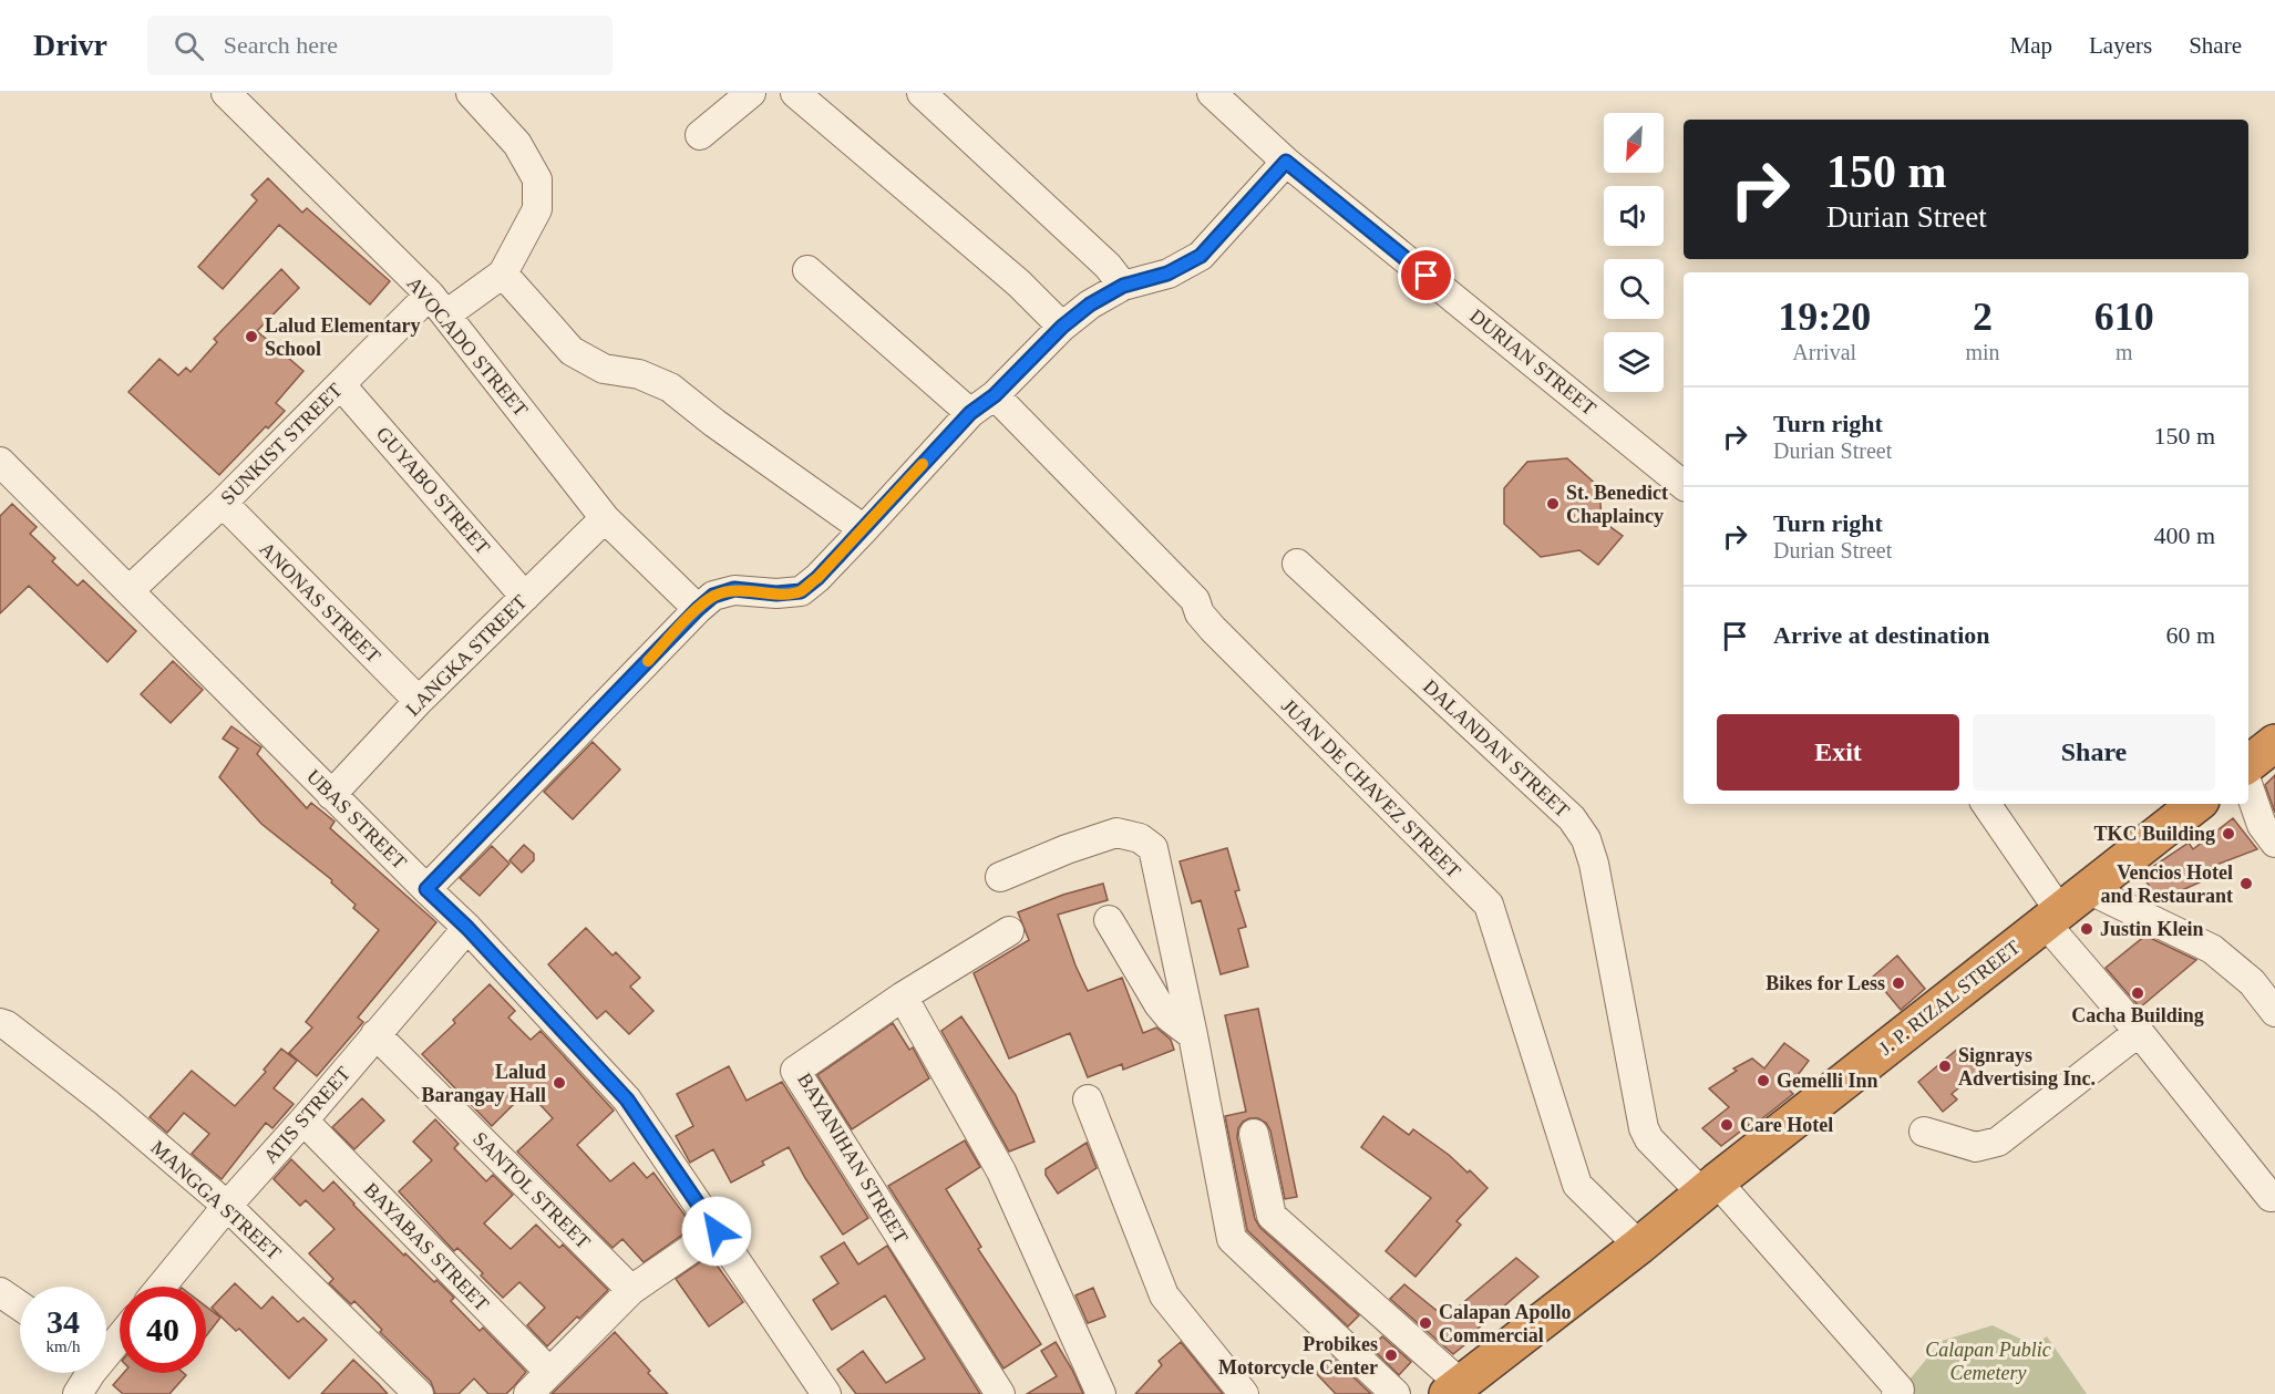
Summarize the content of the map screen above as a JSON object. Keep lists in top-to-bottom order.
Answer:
{
  "streets": {
    "highway": ["J. P. RIZAL STREET"],
    "street": [
      "AVOCADO STREET",
      "DURIAN STREET",
      "SUNKIST STREET",
      "GUYABO STREET",
      "ANONAS STREET",
      "LANGKA STREET",
      "DALANDAN STREET",
      "JUAN DE CHAVEZ STREET",
      "UBAS STREET",
      "ATIS STREET",
      "BAYANIHAN STREET",
      "SANTOL STREET",
      "MANGGA STREET",
      "BAYABAS STREET"
    ]
  },
  "crossings": [
    ["AVOCADO STREET", "SUNKIST STREET"],
    ["AVOCADO STREET", "LANGKA STREET"],
    ["SUNKIST STREET", "GUYABO STREET"],
    ["SUNKIST STREET", "ANONAS STREET"],
    ["SUNKIST STREET", "UBAS STREET"],
    ["GUYABO STREET", "LANGKA STREET"],
    ["ANONAS STREET", "LANGKA STREET"],
    ["LANGKA STREET", "UBAS STREET"],
    ["DALANDAN STREET", "J. P. RIZAL STREET"],
    ["JUAN DE CHAVEZ STREET", "J. P. RIZAL STREET"],
    ["UBAS STREET", "ATIS STREET"],
    ["ATIS STREET", "SANTOL STREET"],
    ["ATIS STREET", "MANGGA STREET"],
    ["ATIS STREET", "BAYABAS STREET"]
  ],
  "parks": ["Calapan Public Cemetery"],
  "places": [
    "Lalud Elementary School",
    "St. Benedict Chaplaincy",
    "TKC Building",
    "Vencios Hotel and Restaurant",
    "Justin Klein",
    "Bikes for Less",
    "Cacha Building",
    "Signrays Advertising Inc.",
    "Gemelli Inn",
    "Lalud Barangay Hall",
    "Care Hotel",
    "Calapan Apollo Commercial",
    "Probikes Motorcycle Center"
  ],
  "north": "bottom left",
  "page": {
    "header": "Drivr",
    "search": "Search here",
    "nav": ["Map", "Layers", "Share"],
    "turn": ["150 m", "Durian Street"],
    "eta": [
      "19:20",
      "Arrival",
      "2",
      "min",
      "610",
      "m"
    ],
    "list": [
      {
        "name": "Turn right",
        "note": "Durian Street",
        "value": "150 m"
      },
      {
        "name": "Turn right",
        "note": "Durian Street",
        "value": "400 m"
      },
      {
        "name": "Arrive at destination",
        "value": "60 m"
      }
    ],
    "buttons": ["Exit", "Share"],
    "speed": "34 km/h",
    "limit": "40"
  }
}
